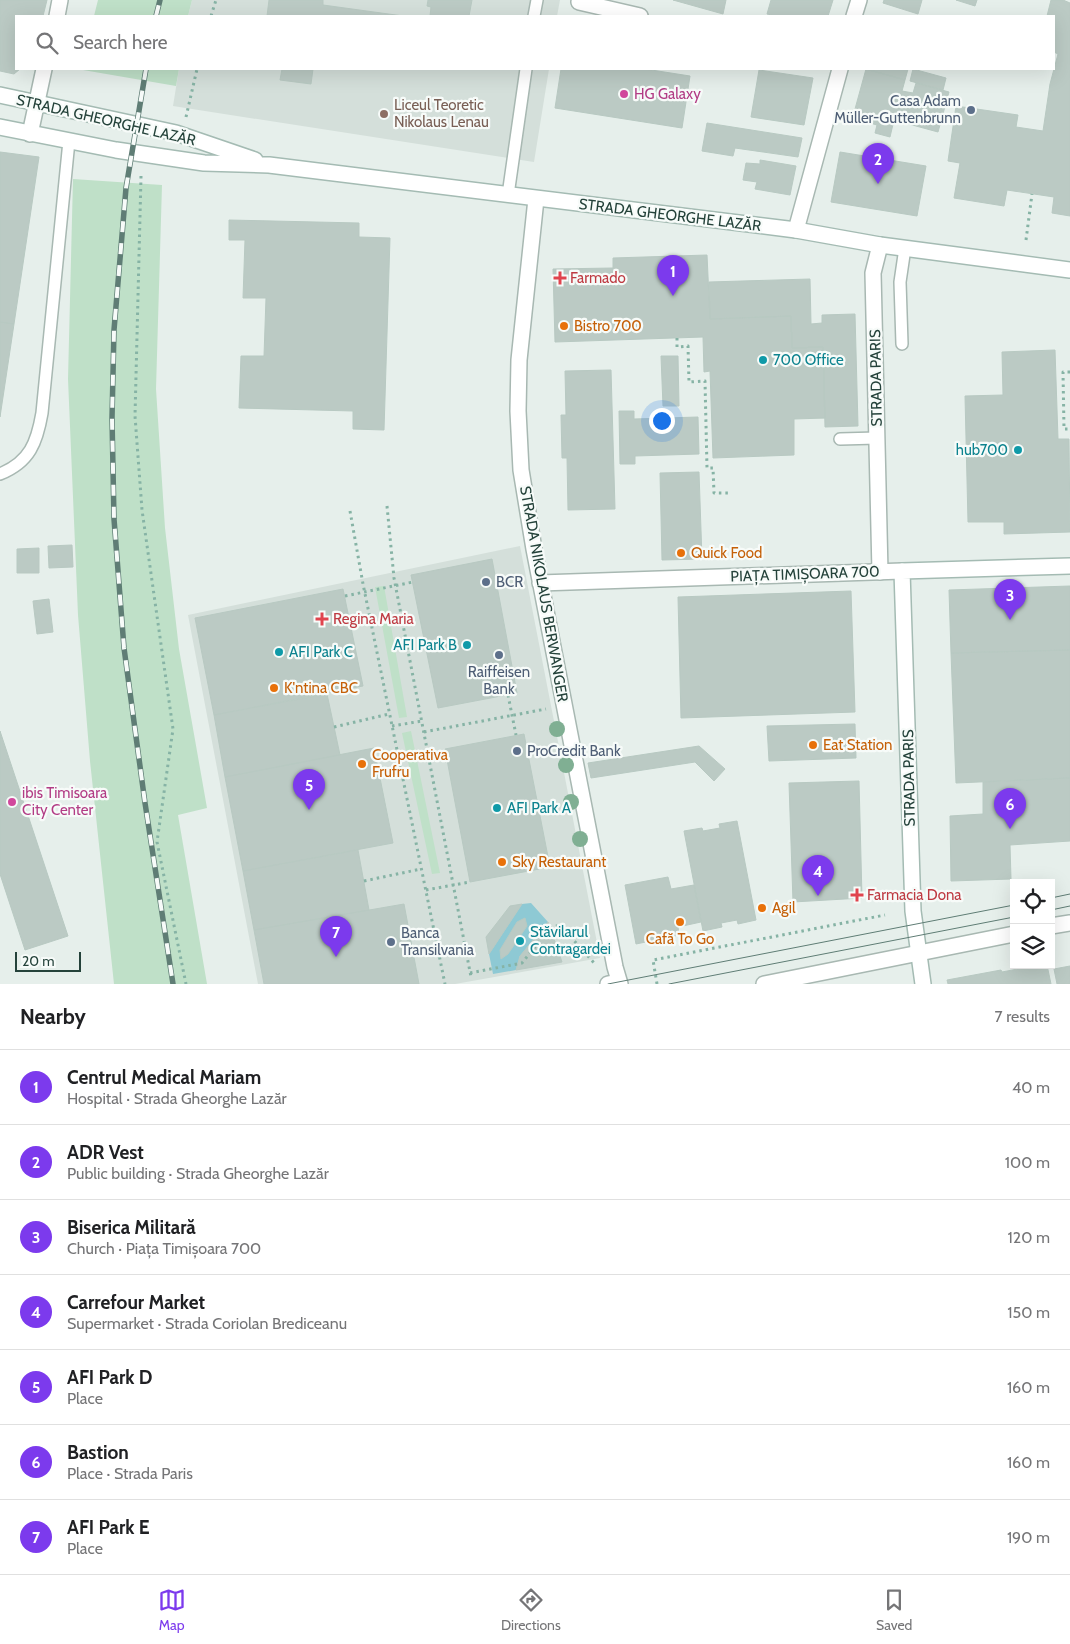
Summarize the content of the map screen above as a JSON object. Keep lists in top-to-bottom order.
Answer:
{
  "streets": {
    "street": [
      "STRADA GHEORGHE LAZĂR",
      "STRADA PARIS",
      "PIAȚA TIMIȘOARA 700",
      "STRADA NIKOLAUS BERWANGER"
    ]
  },
  "crossings": [
    ["STRADA GHEORGHE LAZĂR", "STRADA PARIS"],
    ["STRADA GHEORGHE LAZĂR", "STRADA NIKOLAUS BERWANGER"],
    ["STRADA PARIS", "PIAȚA TIMIȘOARA 700"],
    ["PIAȚA TIMIȘOARA 700", "STRADA NIKOLAUS BERWANGER"]
  ],
  "places": {
    "other": [
      "HG Galaxy",
      "Casa Adam Müller-Guttenbrunn",
      "Liceul Teoretic Nikolaus Lenau",
      "Bistro 700",
      "700 Office",
      "hub700",
      "Quick Food",
      "BCR",
      "AFI Park B",
      "AFI Park C",
      "Raiffeisen Bank",
      "K'ntina CBC",
      "Eat Station",
      "ProCredit Bank",
      "Cooperativa Frufru",
      "ibis Timisoara City Center",
      "AFI Park A",
      "Sky Restaurant",
      "Agil",
      "Cafă To Go",
      "Stăvilarul Contragardei",
      "Banca Transilvania"
    ],
    "health": ["Farmado", "Regina Maria", "Farmacia Dona"]
  },
  "scale_bar": "20 m",
  "page": {
    "search": "Search here",
    "pins": [
      "2",
      "1",
      "3",
      "5",
      "6",
      "4",
      "7"
    ],
    "scale": "20 m",
    "heading": ["Nearby", "7 results"],
    "list": [
      {
        "mark": "1",
        "name": "Centrul Medical Mariam",
        "note": "Hospital · Strada Gheorghe Lazăr",
        "value": "40 m"
      },
      {
        "mark": "2",
        "name": "ADR Vest",
        "note": "Public building · Strada Gheorghe Lazăr",
        "value": "100 m"
      },
      {
        "mark": "3",
        "name": "Biserica Militară",
        "note": "Church · Piața Timișoara 700",
        "value": "120 m"
      },
      {
        "mark": "4",
        "name": "Carrefour Market",
        "note": "Supermarket · Strada Coriolan Brediceanu",
        "value": "150 m"
      },
      {
        "mark": "5",
        "name": "AFI Park D",
        "note": "Place",
        "value": "160 m"
      },
      {
        "mark": "6",
        "name": "Bastion",
        "note": "Place · Strada Paris",
        "value": "160 m"
      },
      {
        "mark": "7",
        "name": "AFI Park E",
        "note": "Place",
        "value": "190 m"
      }
    ],
    "nav": ["Map", "Directions", "Saved"]
  }
}
